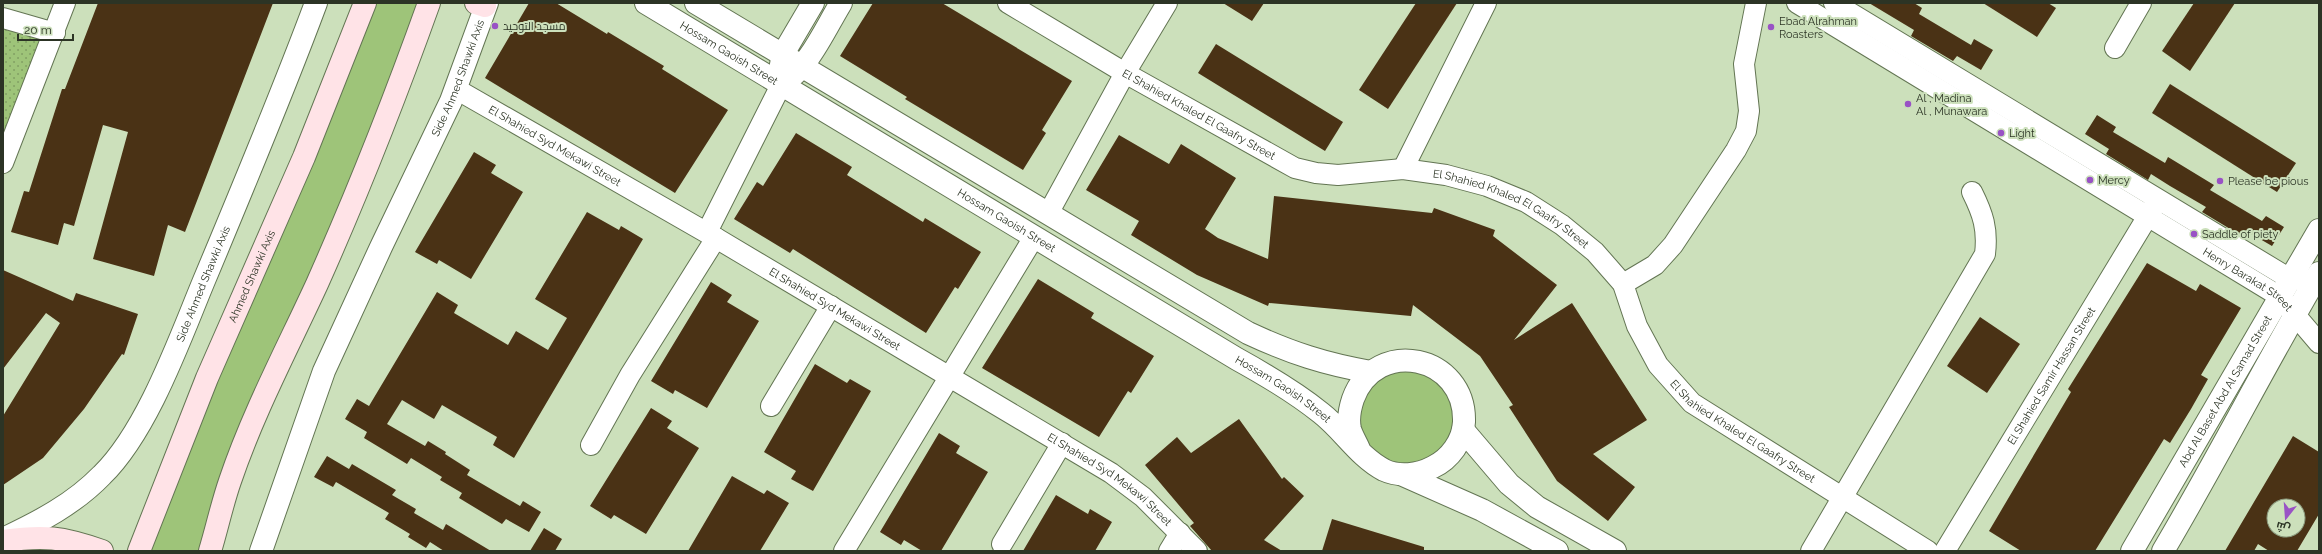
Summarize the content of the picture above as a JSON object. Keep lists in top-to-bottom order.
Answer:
{
  "streets": {
    "main road": ["Ahmed Shawki Axis"],
    "street": [
      "Hossam Gaoish Street",
      "Side Ahmed Shawki Axis",
      "El Shahied Khaled El Gaafry Street",
      "El Shahied Syd Mekawi Street",
      "Henry Barakat Street",
      "El Shahied Samir Hassan Street",
      "Abd Al Baset Abd Al Samad Street"
    ]
  },
  "crossings": [
    ["Side Ahmed Shawki Axis", "El Shahied Syd Mekawi Street"],
    ["Henry Barakat Street", "El Shahied Samir Hassan Street"],
    ["Henry Barakat Street", "Abd Al Baset Abd Al Samad Street"]
  ],
  "places": [
    "مسجد التوحيد",
    "Ebad Alrahman Roasters",
    "Al , Madina Al , Munawara",
    "Light",
    "Mercy",
    "Please be pious",
    "Saddle of piety"
  ],
  "scale_bar": "20 m",
  "north": "bottom"
}
